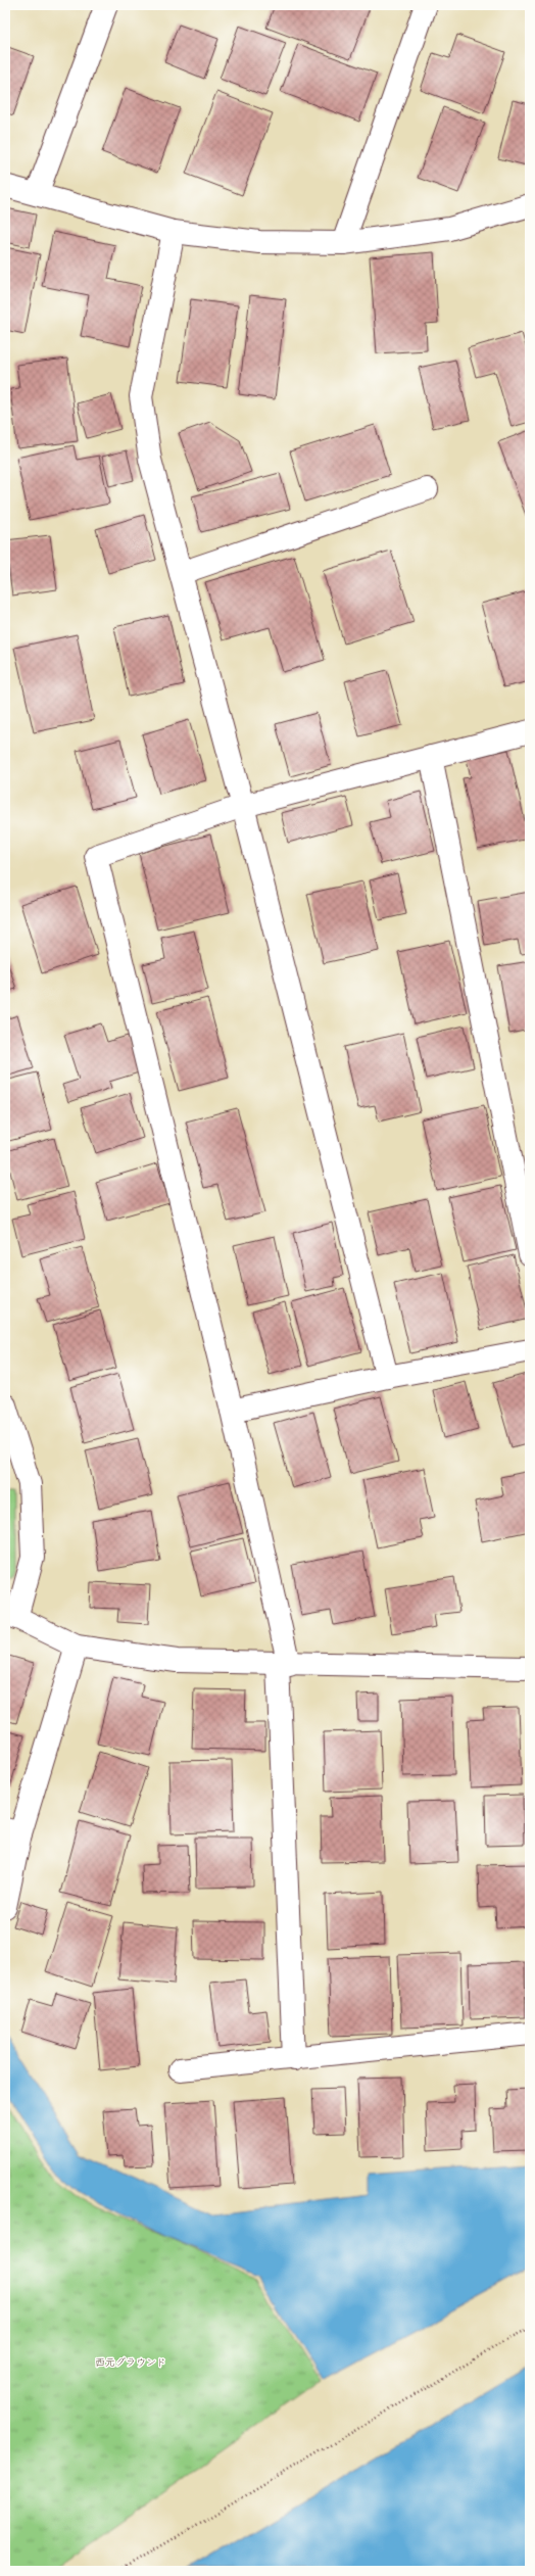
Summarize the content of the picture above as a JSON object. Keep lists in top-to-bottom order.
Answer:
{
  "parks": ["西元グラウンド"]
}
